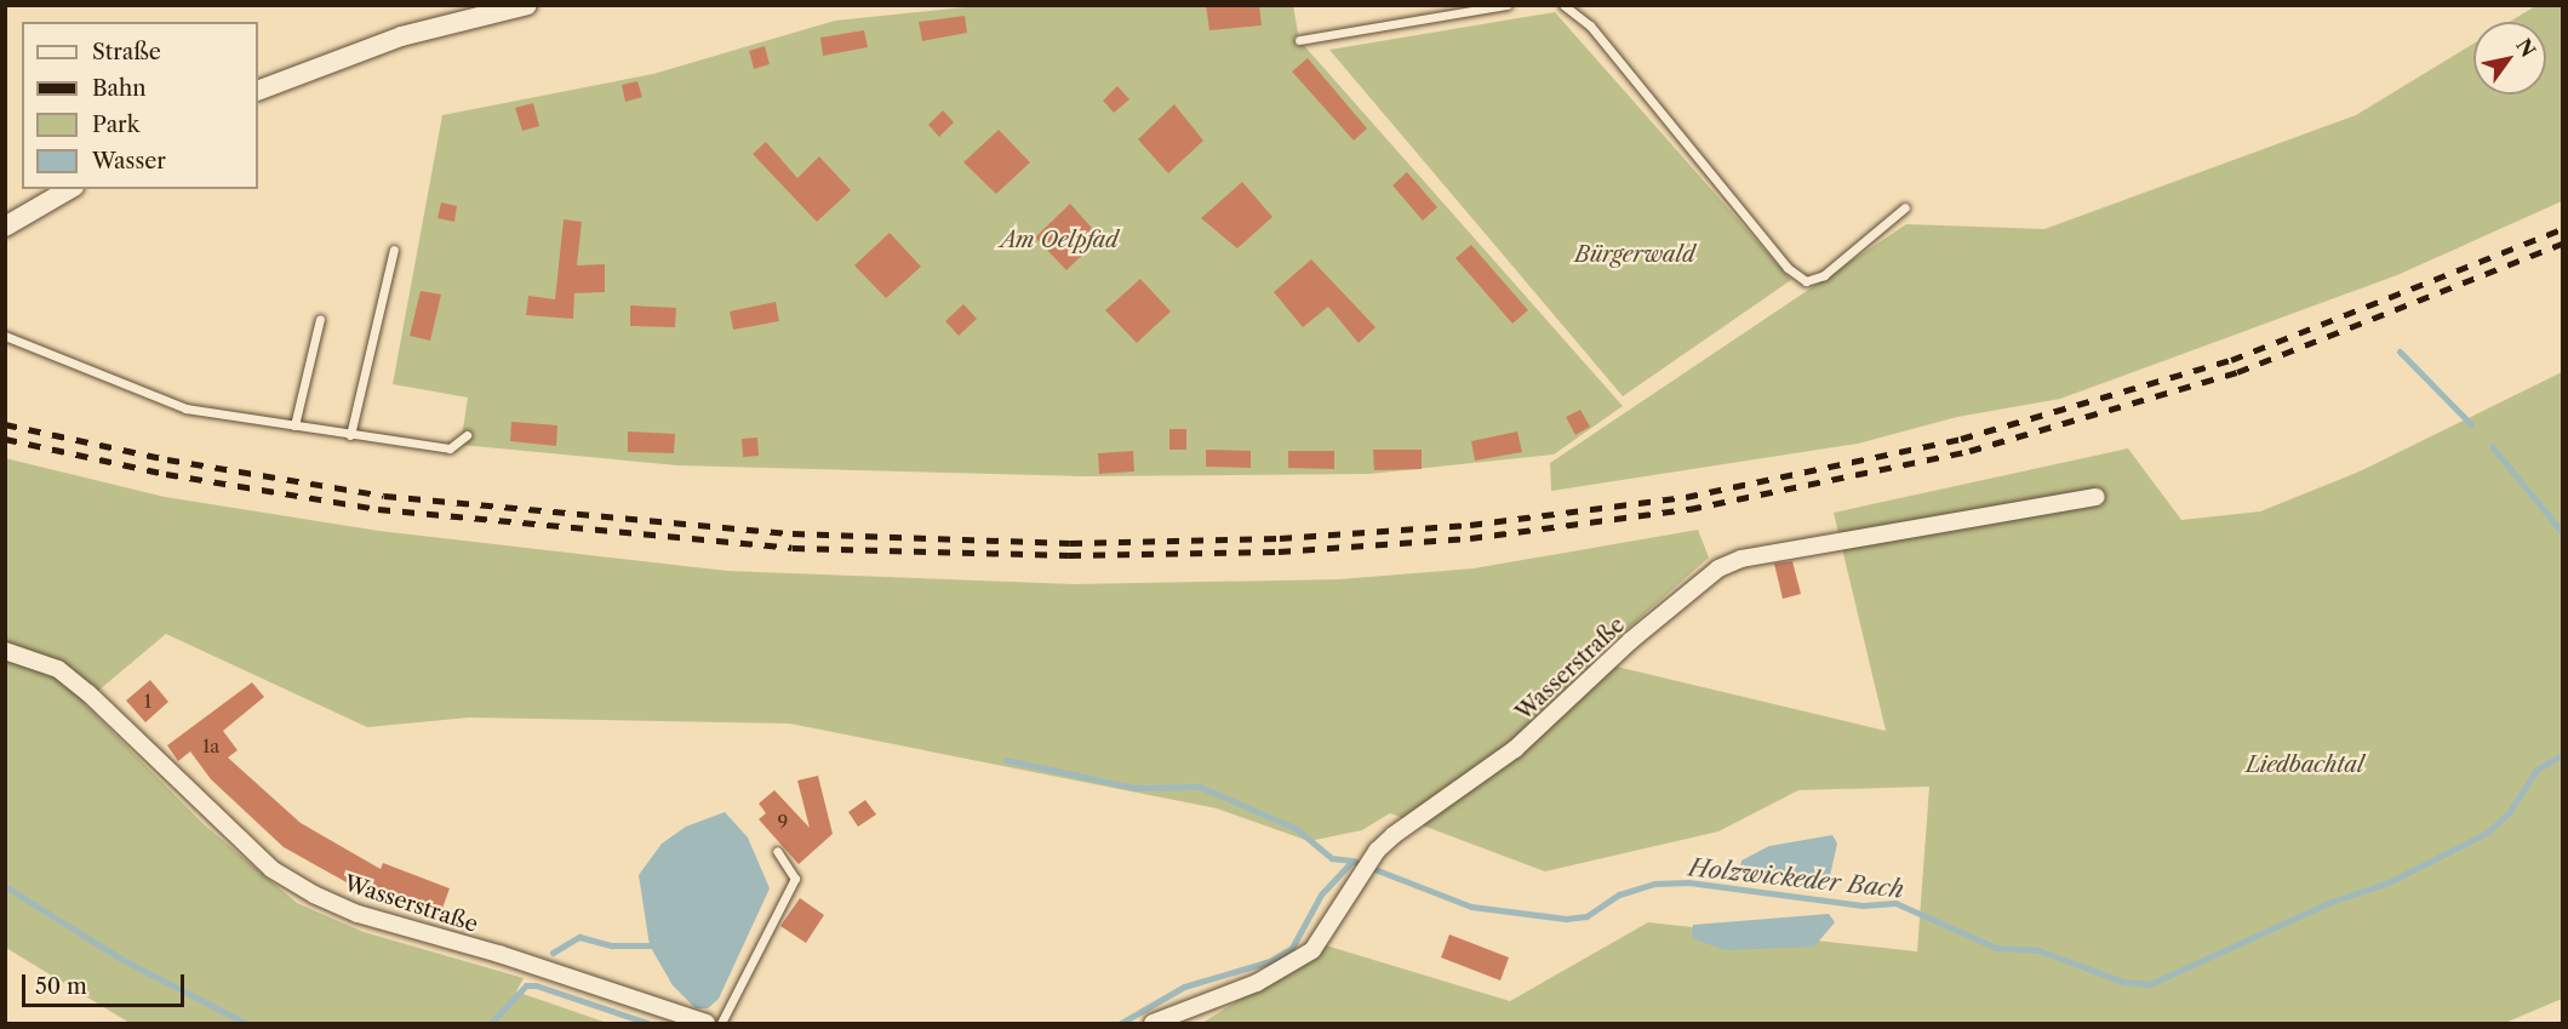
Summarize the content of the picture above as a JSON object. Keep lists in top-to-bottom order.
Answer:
{
  "streets": {
    "street": ["Wasserstraße"]
  },
  "water": ["Holzwickeder Bach"],
  "parks": ["Am Oelpfad", "Bürgerwald", "Liedbachtal"],
  "house_numbers": ["1", "1a", "9"],
  "legend": [
    "Straße",
    "Bahn",
    "Park",
    "Wasser"
  ],
  "scale_bar": "50 m",
  "north": "top right"
}
